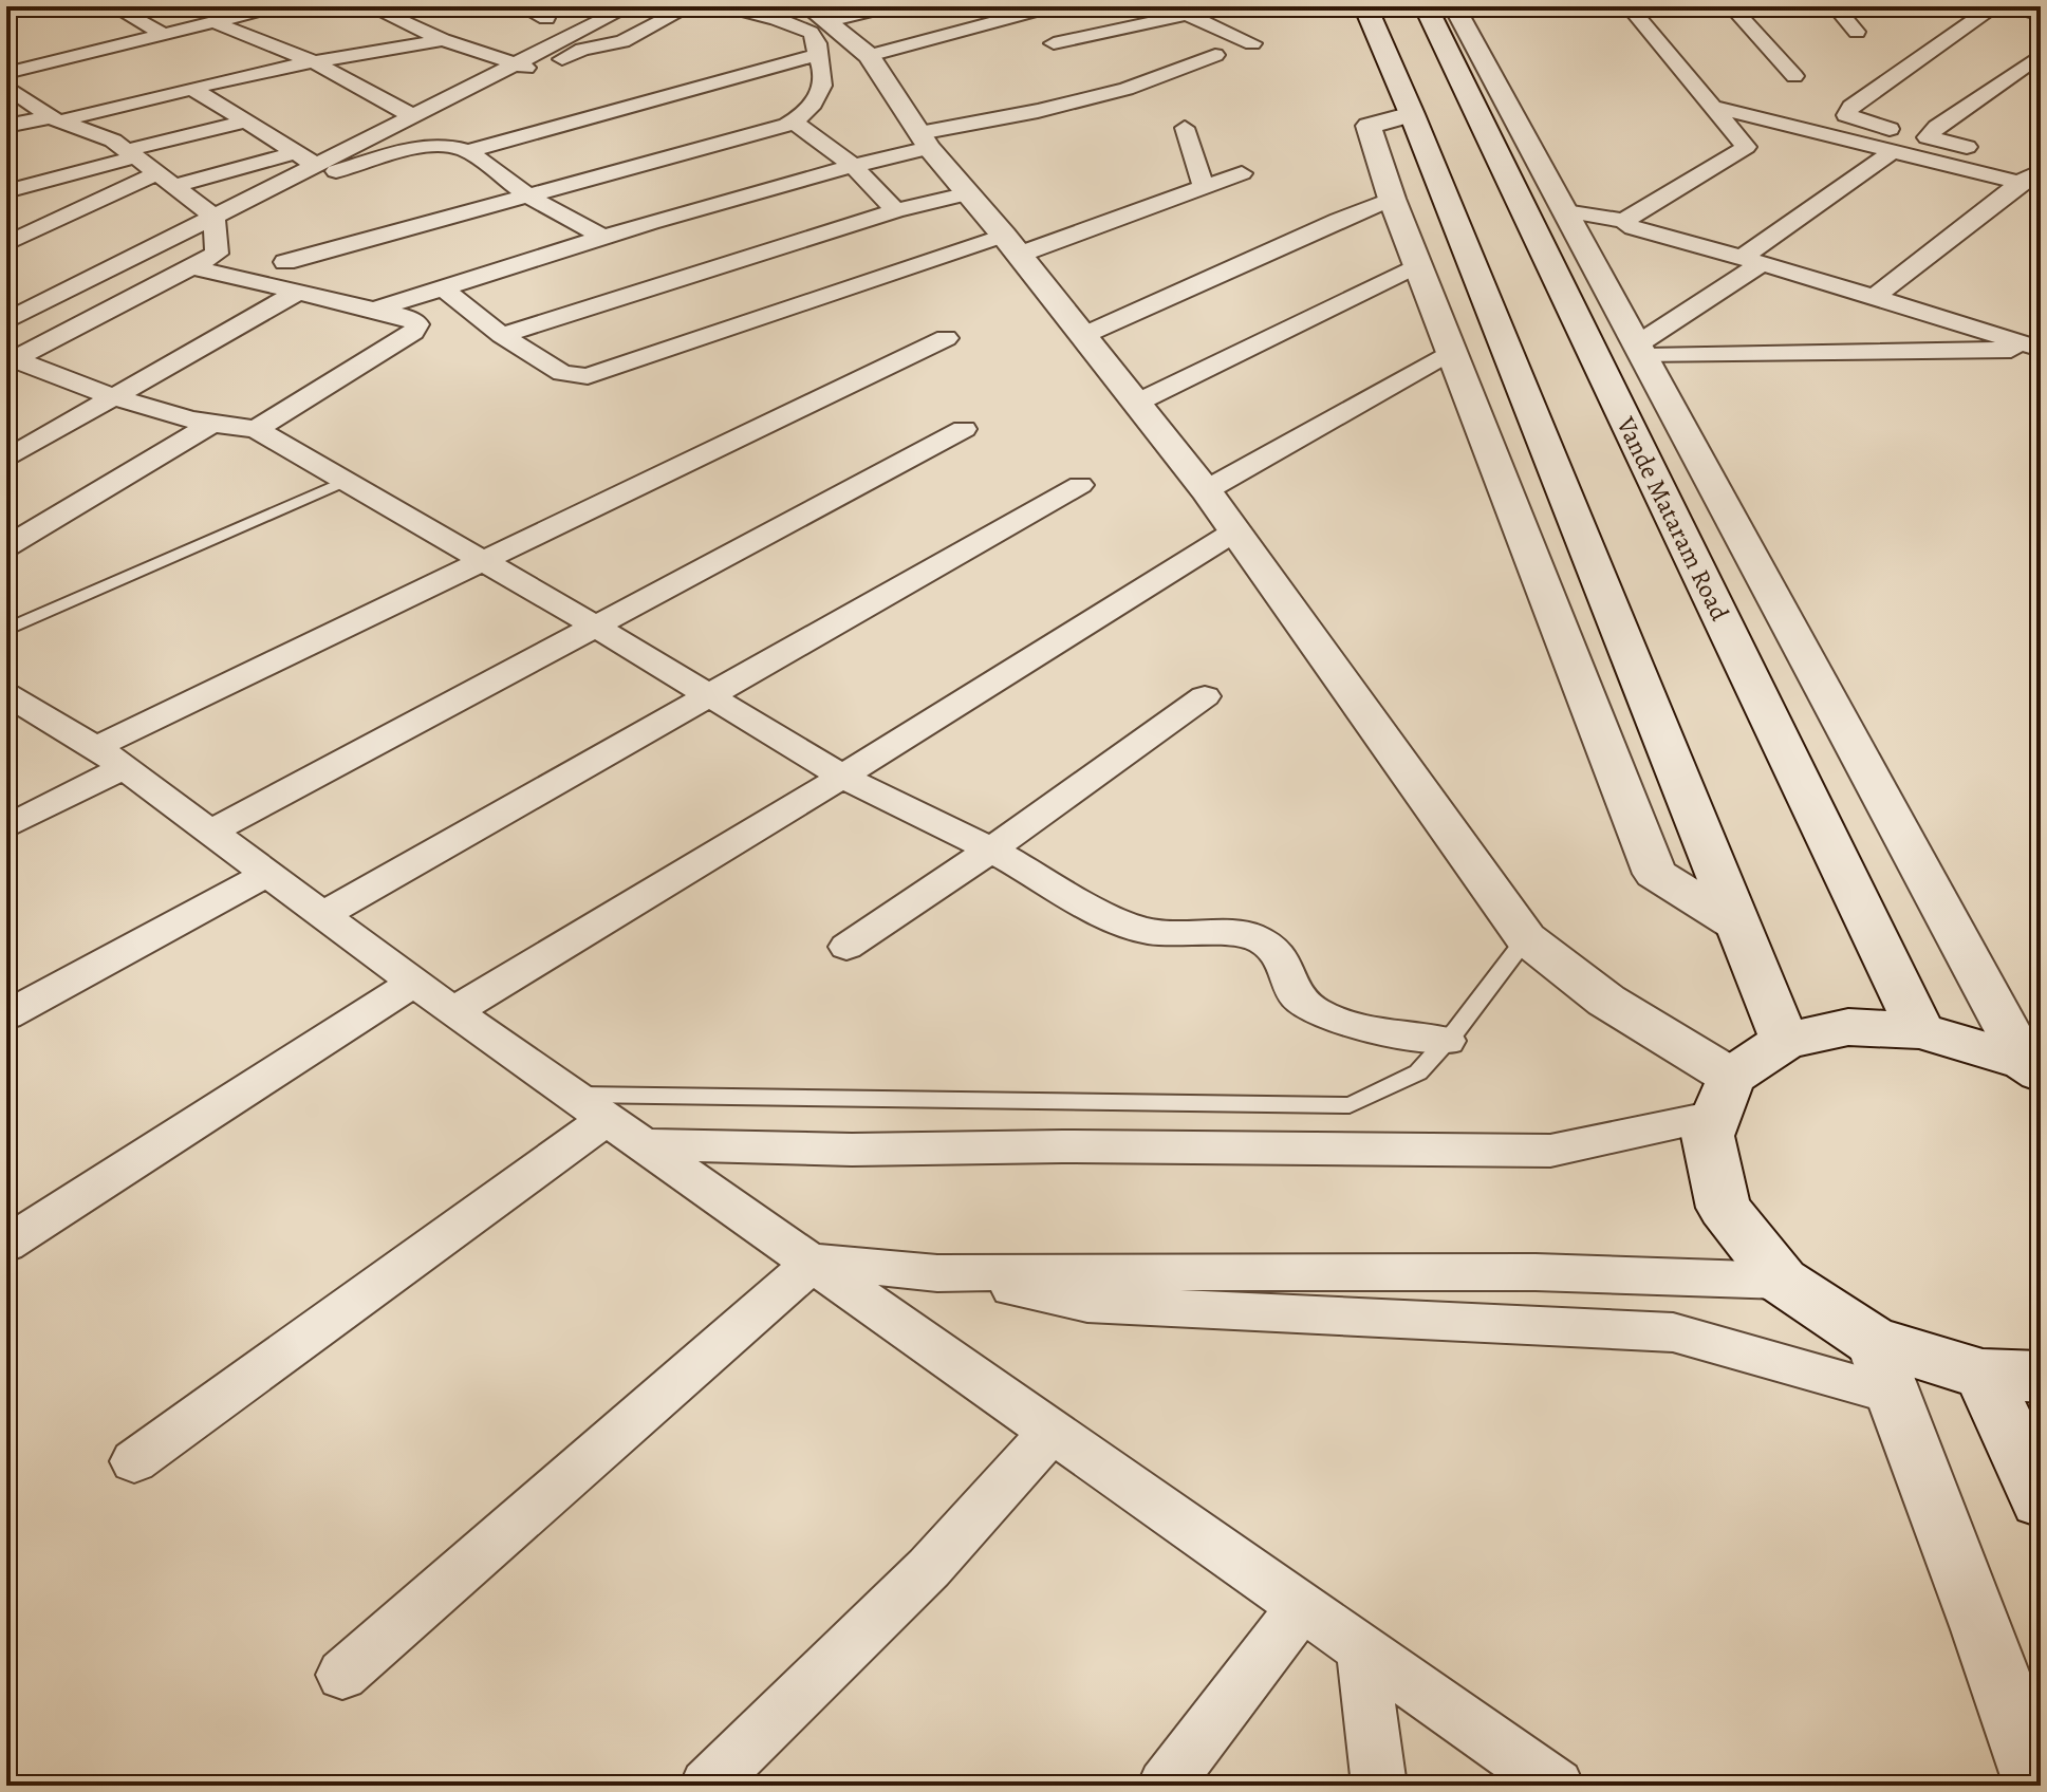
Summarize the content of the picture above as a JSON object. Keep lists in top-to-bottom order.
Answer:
{
  "streets": {
    "main road": ["Vande Mataram Road"]
  }
}
